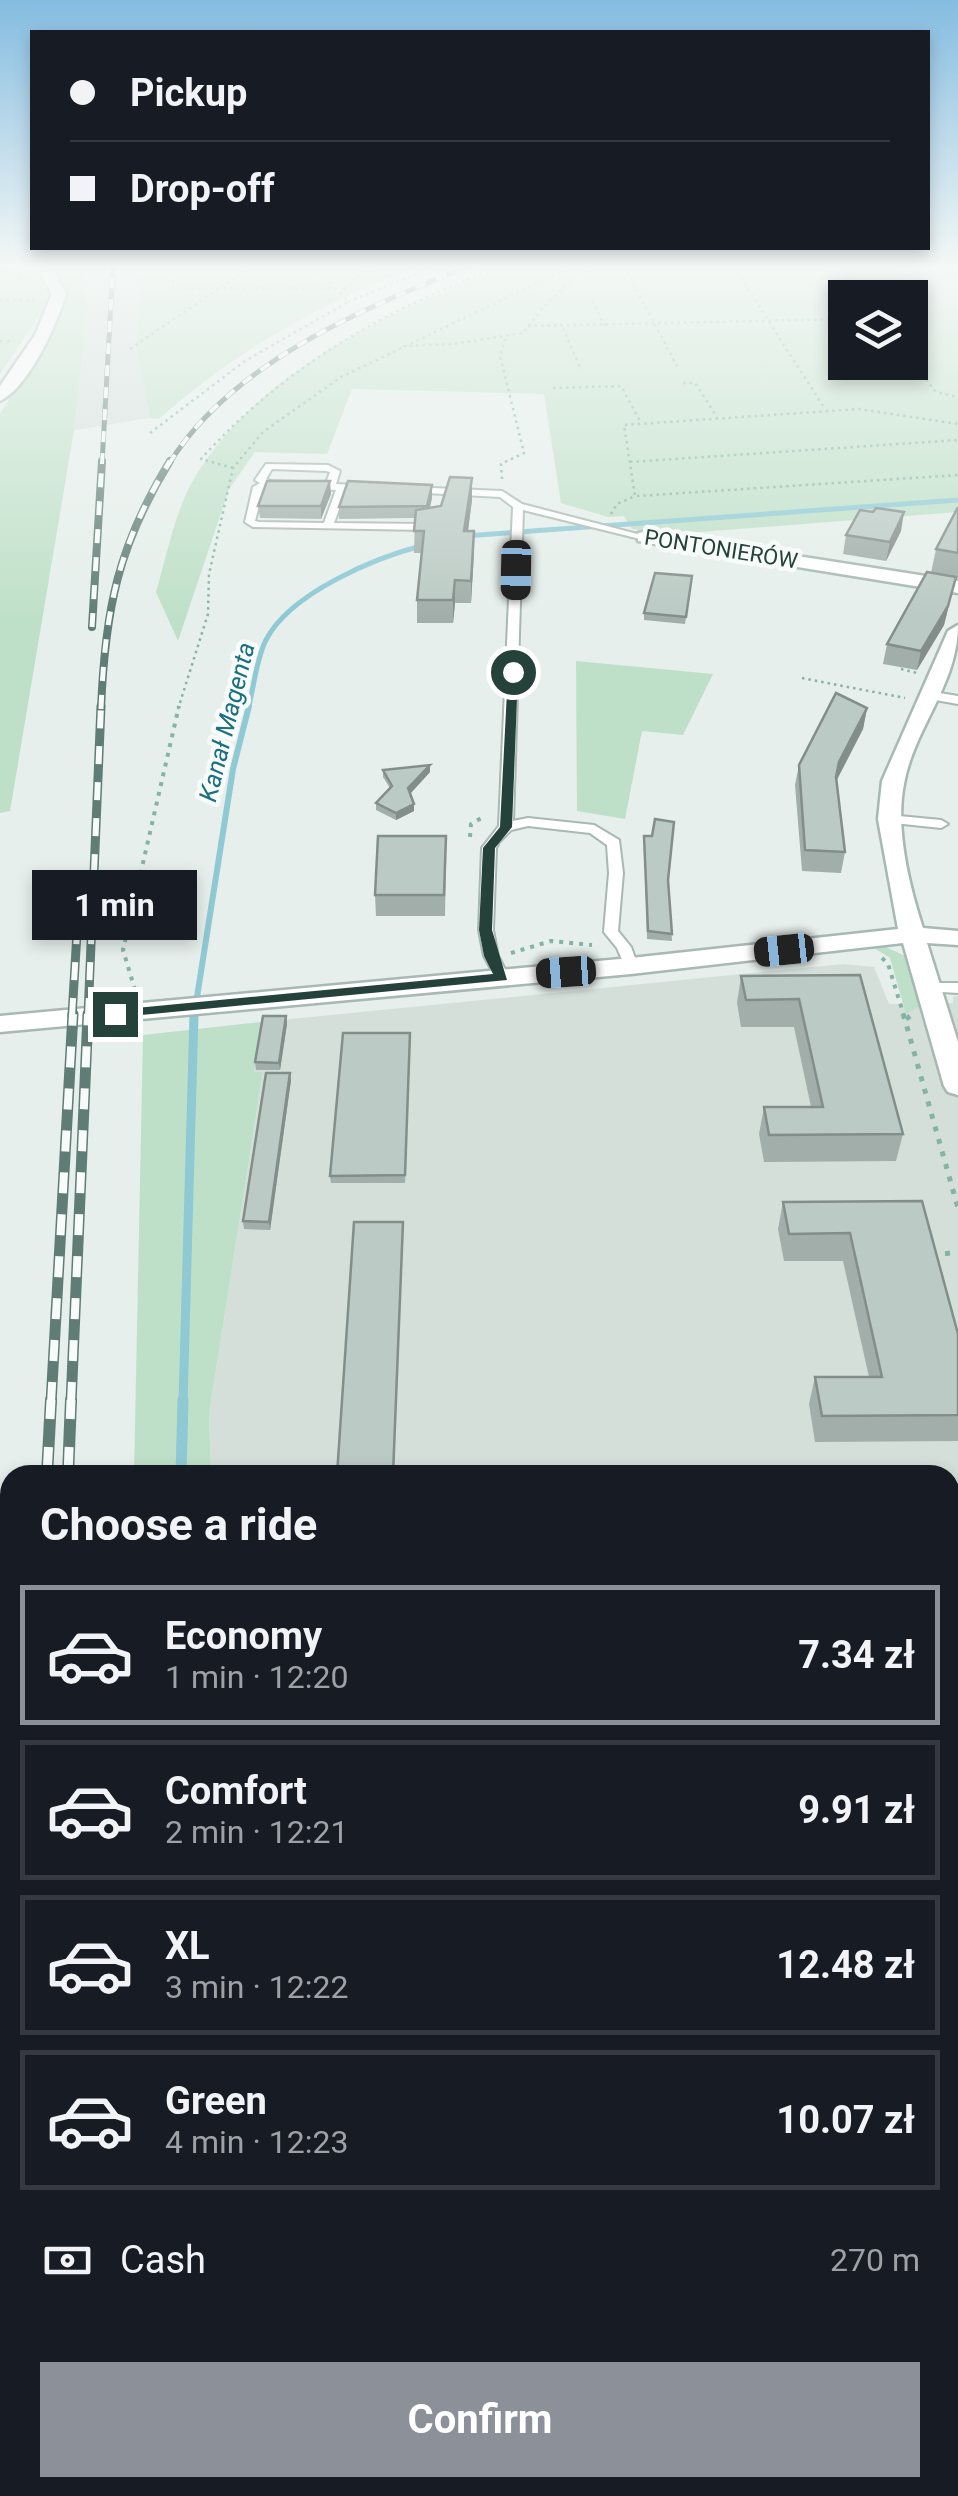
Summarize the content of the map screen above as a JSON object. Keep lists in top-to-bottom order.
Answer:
{
  "streets": {
    "street": ["PONTONIERÓW"]
  },
  "water": ["Kanał Magenta"],
  "page": {
    "banner": ["Pickup", "Drop-off"],
    "bubble": "1 min",
    "heading": "Choose a ride",
    "list": [
      {
        "name": "Economy",
        "note": "1 min · 12:20",
        "value": "7.34 zł"
      },
      {
        "name": "Comfort",
        "note": "2 min · 12:21",
        "value": "9.91 zł"
      },
      {
        "name": "XL",
        "note": "3 min · 12:22",
        "value": "12.48 zł"
      },
      {
        "name": "Green",
        "note": "4 min · 12:23",
        "value": "10.07 zł"
      }
    ],
    "pay": ["Cash", "270 m"],
    "buttons": "Confirm"
  }
}
